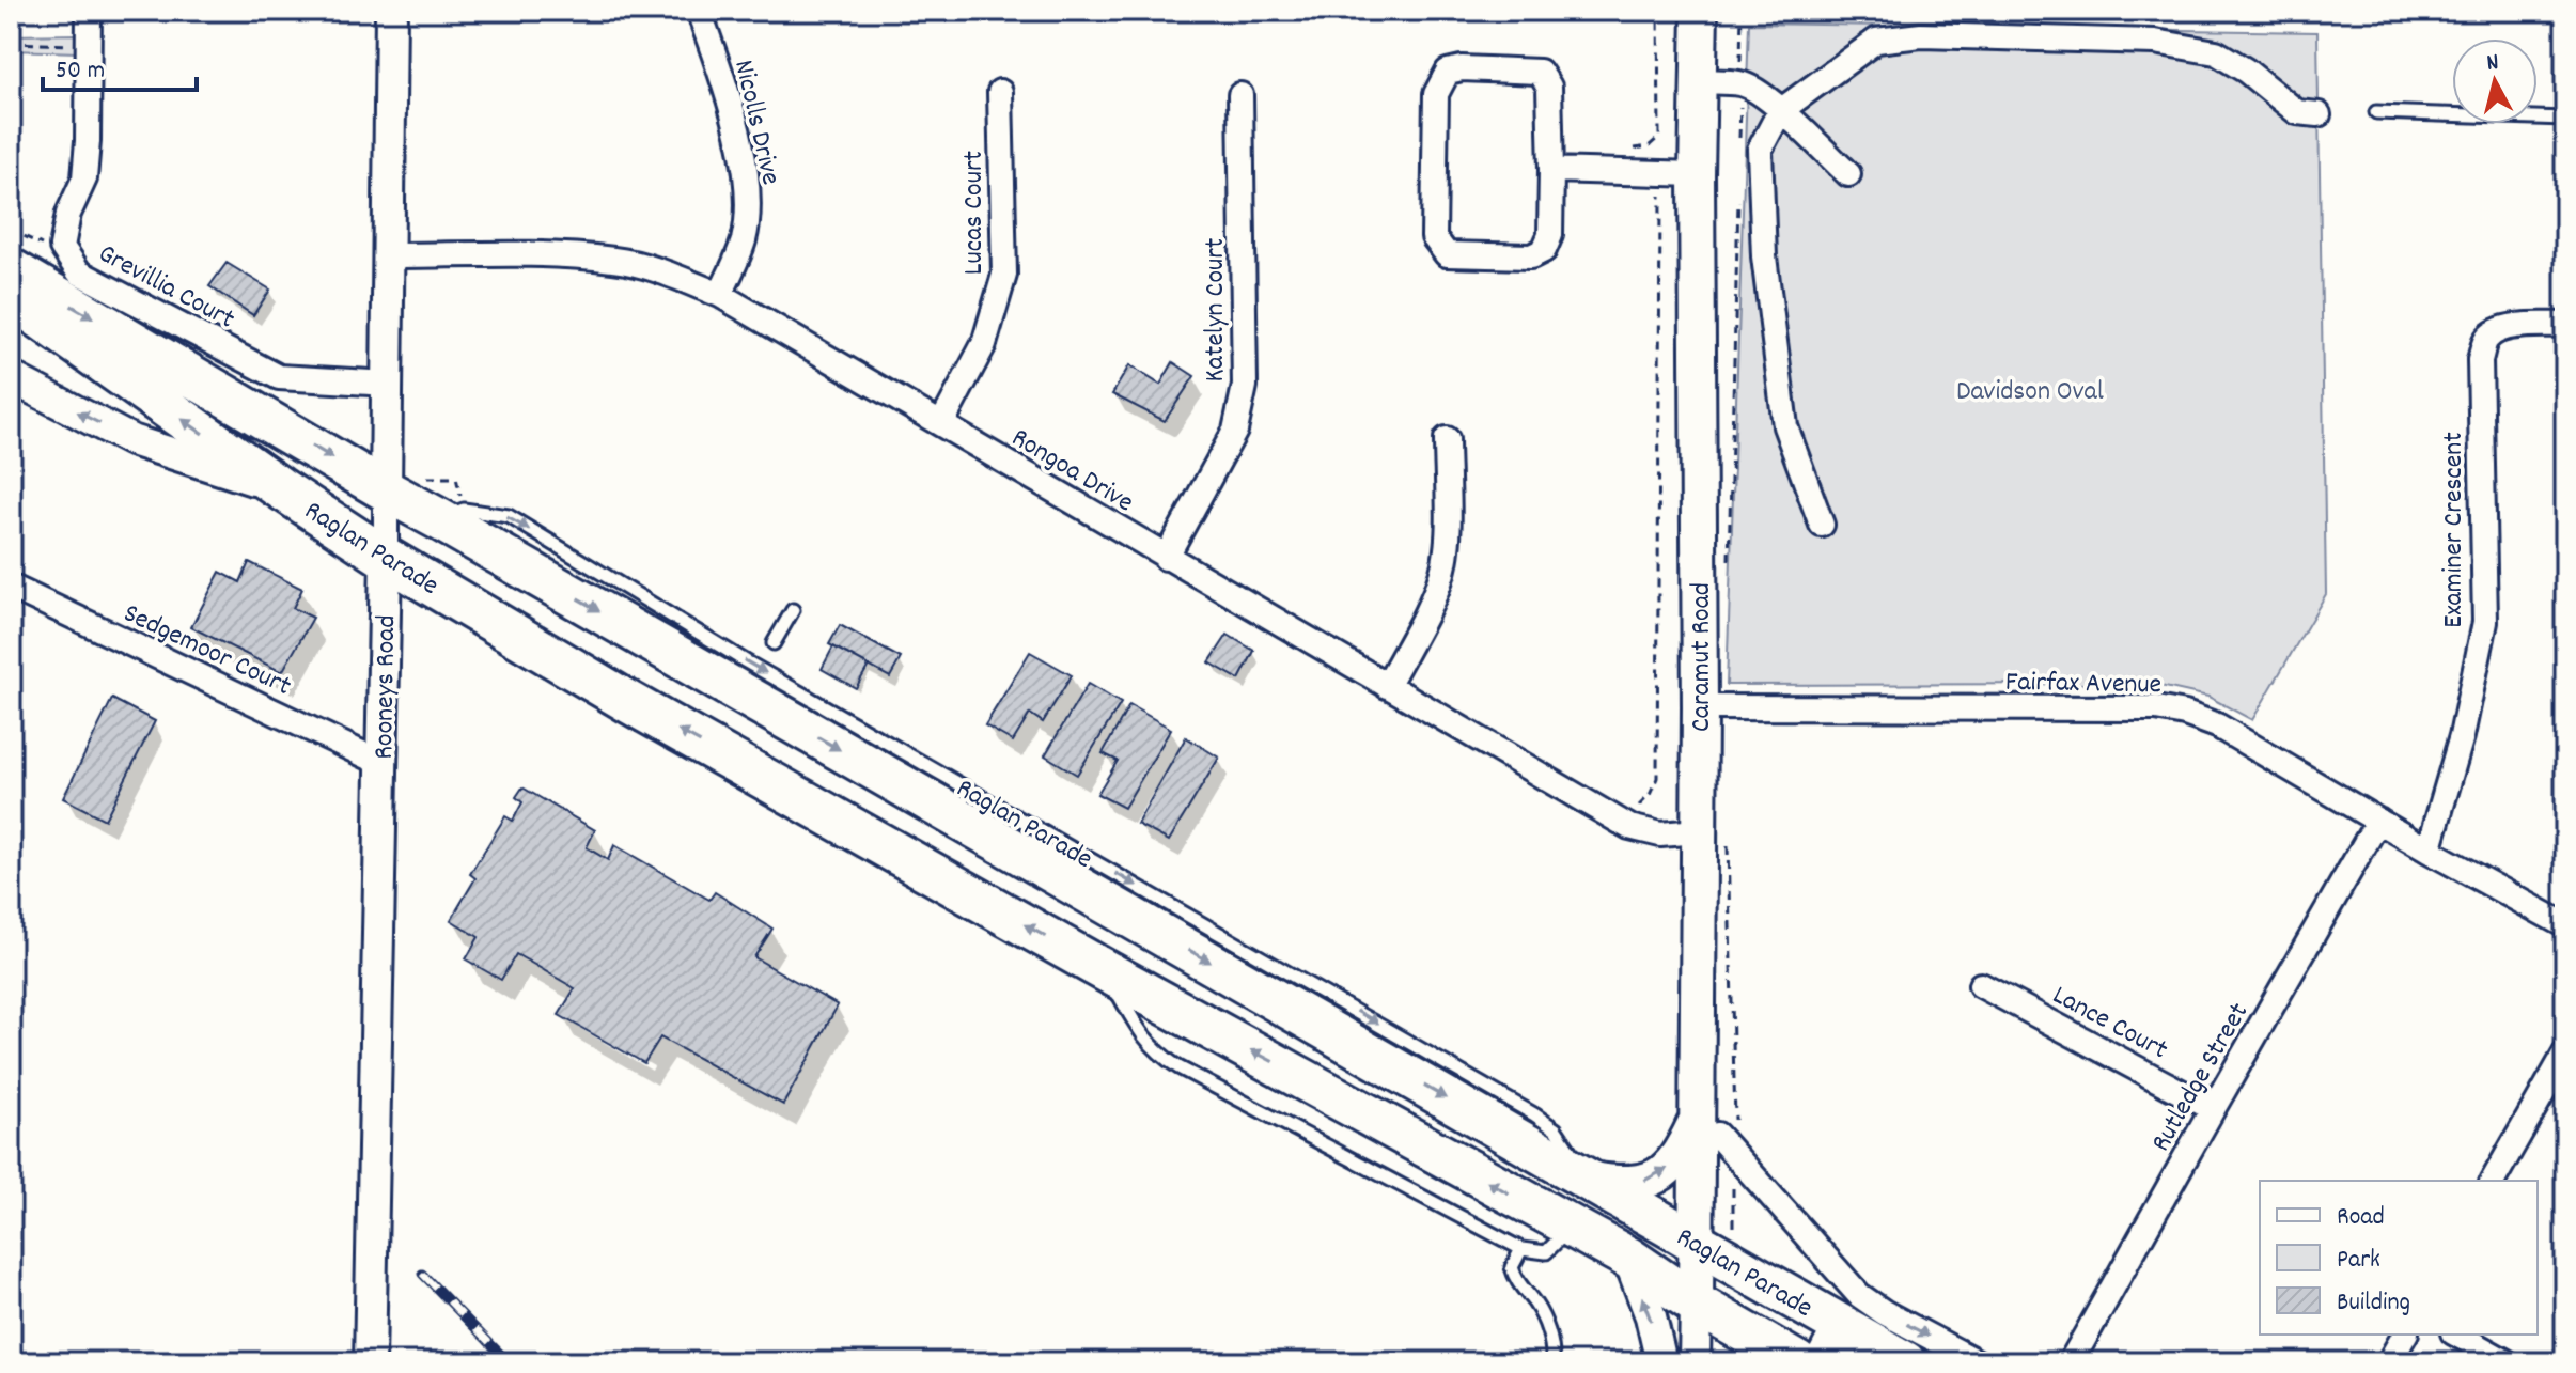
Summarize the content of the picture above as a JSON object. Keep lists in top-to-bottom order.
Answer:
{
  "streets": {
    "highway": ["Raglan Parade"],
    "main road": ["Caramut Road"],
    "street": [
      "Nicolls Drive",
      "Lucas Court",
      "Grevillia Court",
      "Katelyn Court",
      "Rongoa Drive",
      "Examiner Crescent",
      "Sedgemoor Court",
      "Fairfax Avenue",
      "Rooneys Road",
      "Lance Court",
      "Rutledge Street"
    ]
  },
  "crossings": [
    ["Nicolls Drive", "Rongoa Drive"],
    ["Lucas Court", "Rongoa Drive"],
    ["Grevillia Court", "Rooneys Road"],
    ["Katelyn Court", "Rongoa Drive"],
    ["Rongoa Drive", "Caramut Road"],
    ["Rongoa Drive", "Rooneys Road"],
    ["Examiner Crescent", "Fairfax Avenue"],
    ["Raglan Parade", "Caramut Road"],
    ["Raglan Parade", "Rooneys Road"],
    ["Sedgemoor Court", "Rooneys Road"],
    ["Caramut Road", "Fairfax Avenue"],
    ["Fairfax Avenue", "Rutledge Street"],
    ["Lance Court", "Rutledge Street"]
  ],
  "parks": ["Davidson Oval"],
  "legend": ["Road", "Park", "Building"],
  "scale_bar": "50 m",
  "north": "top"
}
